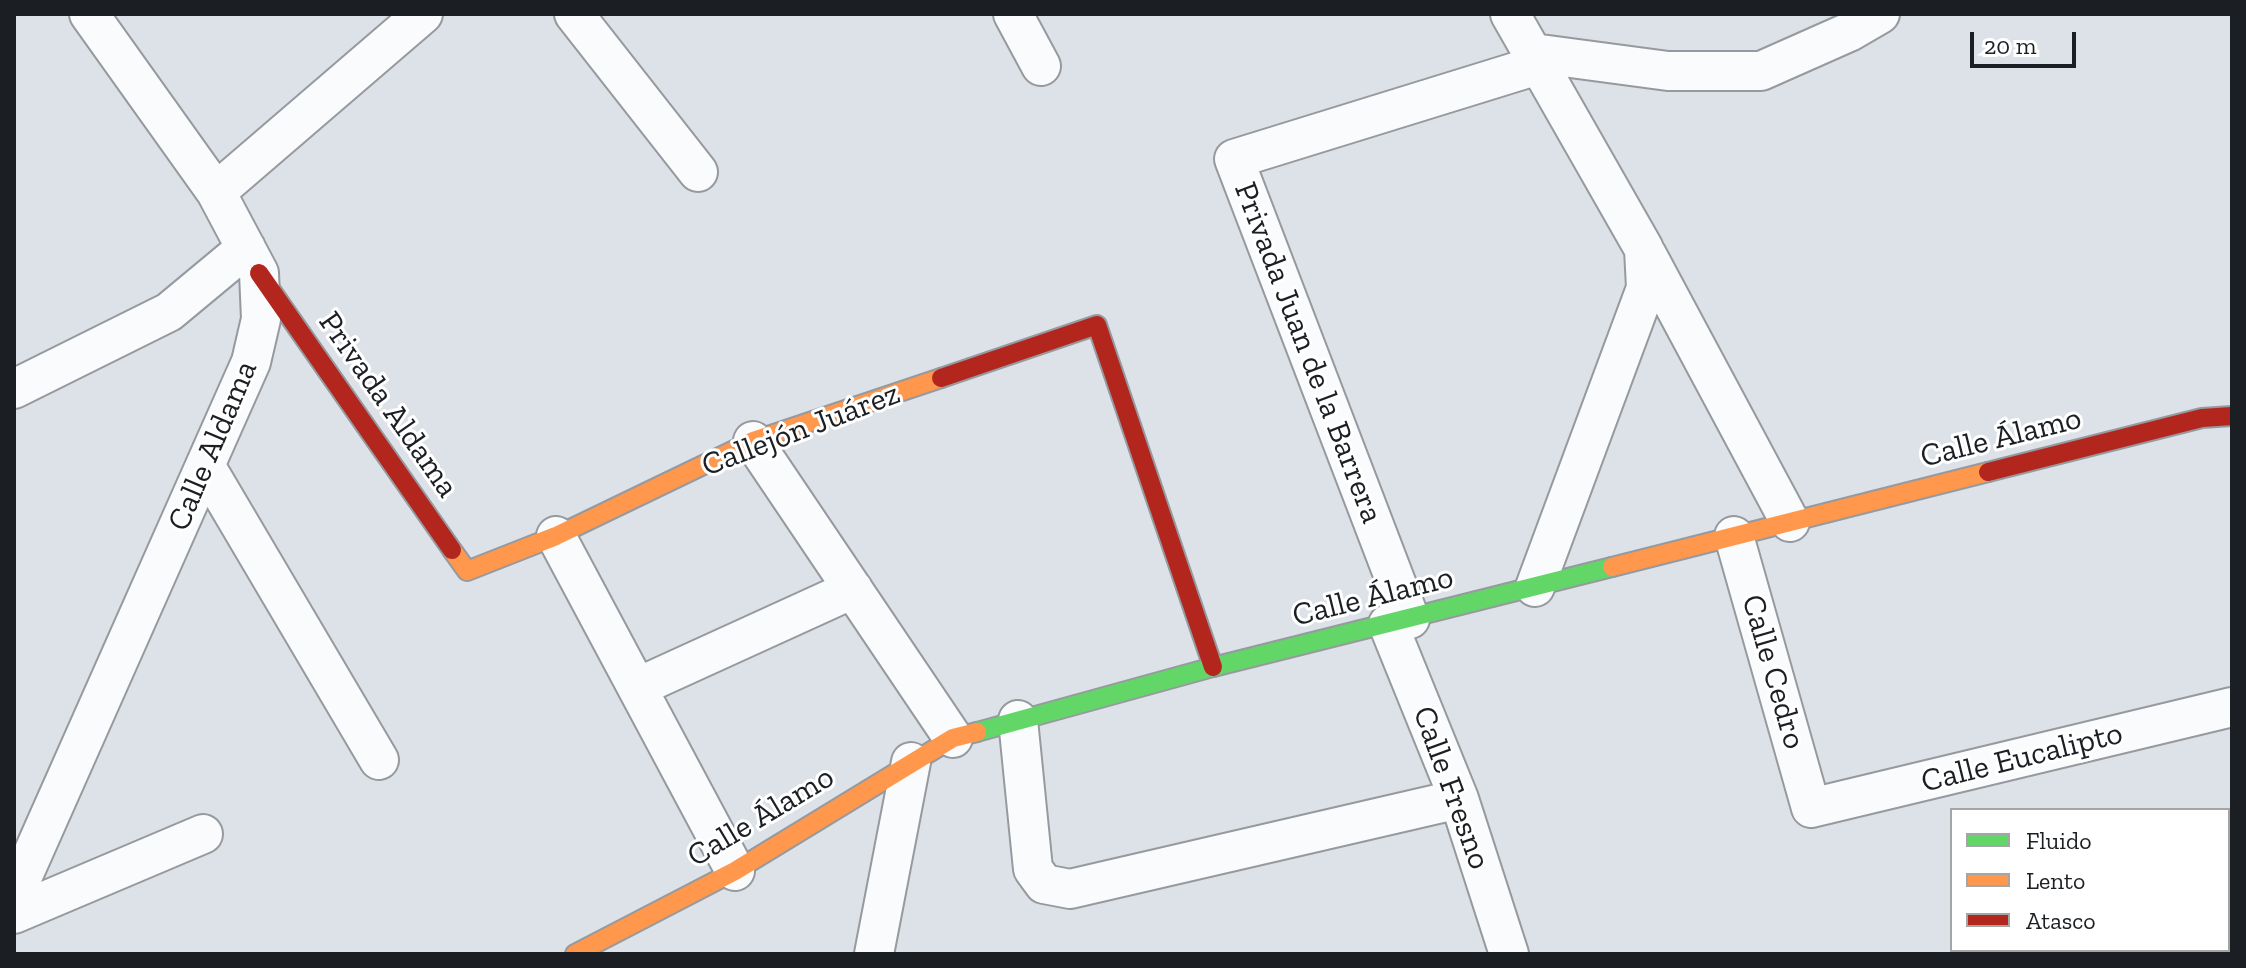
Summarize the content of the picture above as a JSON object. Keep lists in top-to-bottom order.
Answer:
{
  "streets": {
    "street": [
      "Privada Juan de la Barrera",
      "Privada Aldama",
      "Callejón Juárez",
      "Calle Álamo",
      "Calle Aldama",
      "Calle Cedro",
      "Calle Eucalipto",
      "Calle Fresno"
    ]
  },
  "crossings": [
    ["Privada Juan de la Barrera", "Calle Álamo"],
    ["Privada Juan de la Barrera", "Calle Fresno"],
    ["Privada Aldama", "Callejón Juárez"],
    ["Privada Aldama", "Calle Aldama"],
    ["Callejón Juárez", "Calle Álamo"],
    ["Calle Álamo", "Calle Cedro"],
    ["Calle Álamo", "Calle Fresno"],
    ["Calle Cedro", "Calle Eucalipto"]
  ],
  "legend": ["Fluido", "Lento", "Atasco"],
  "scale_bar": "20 m"
}
